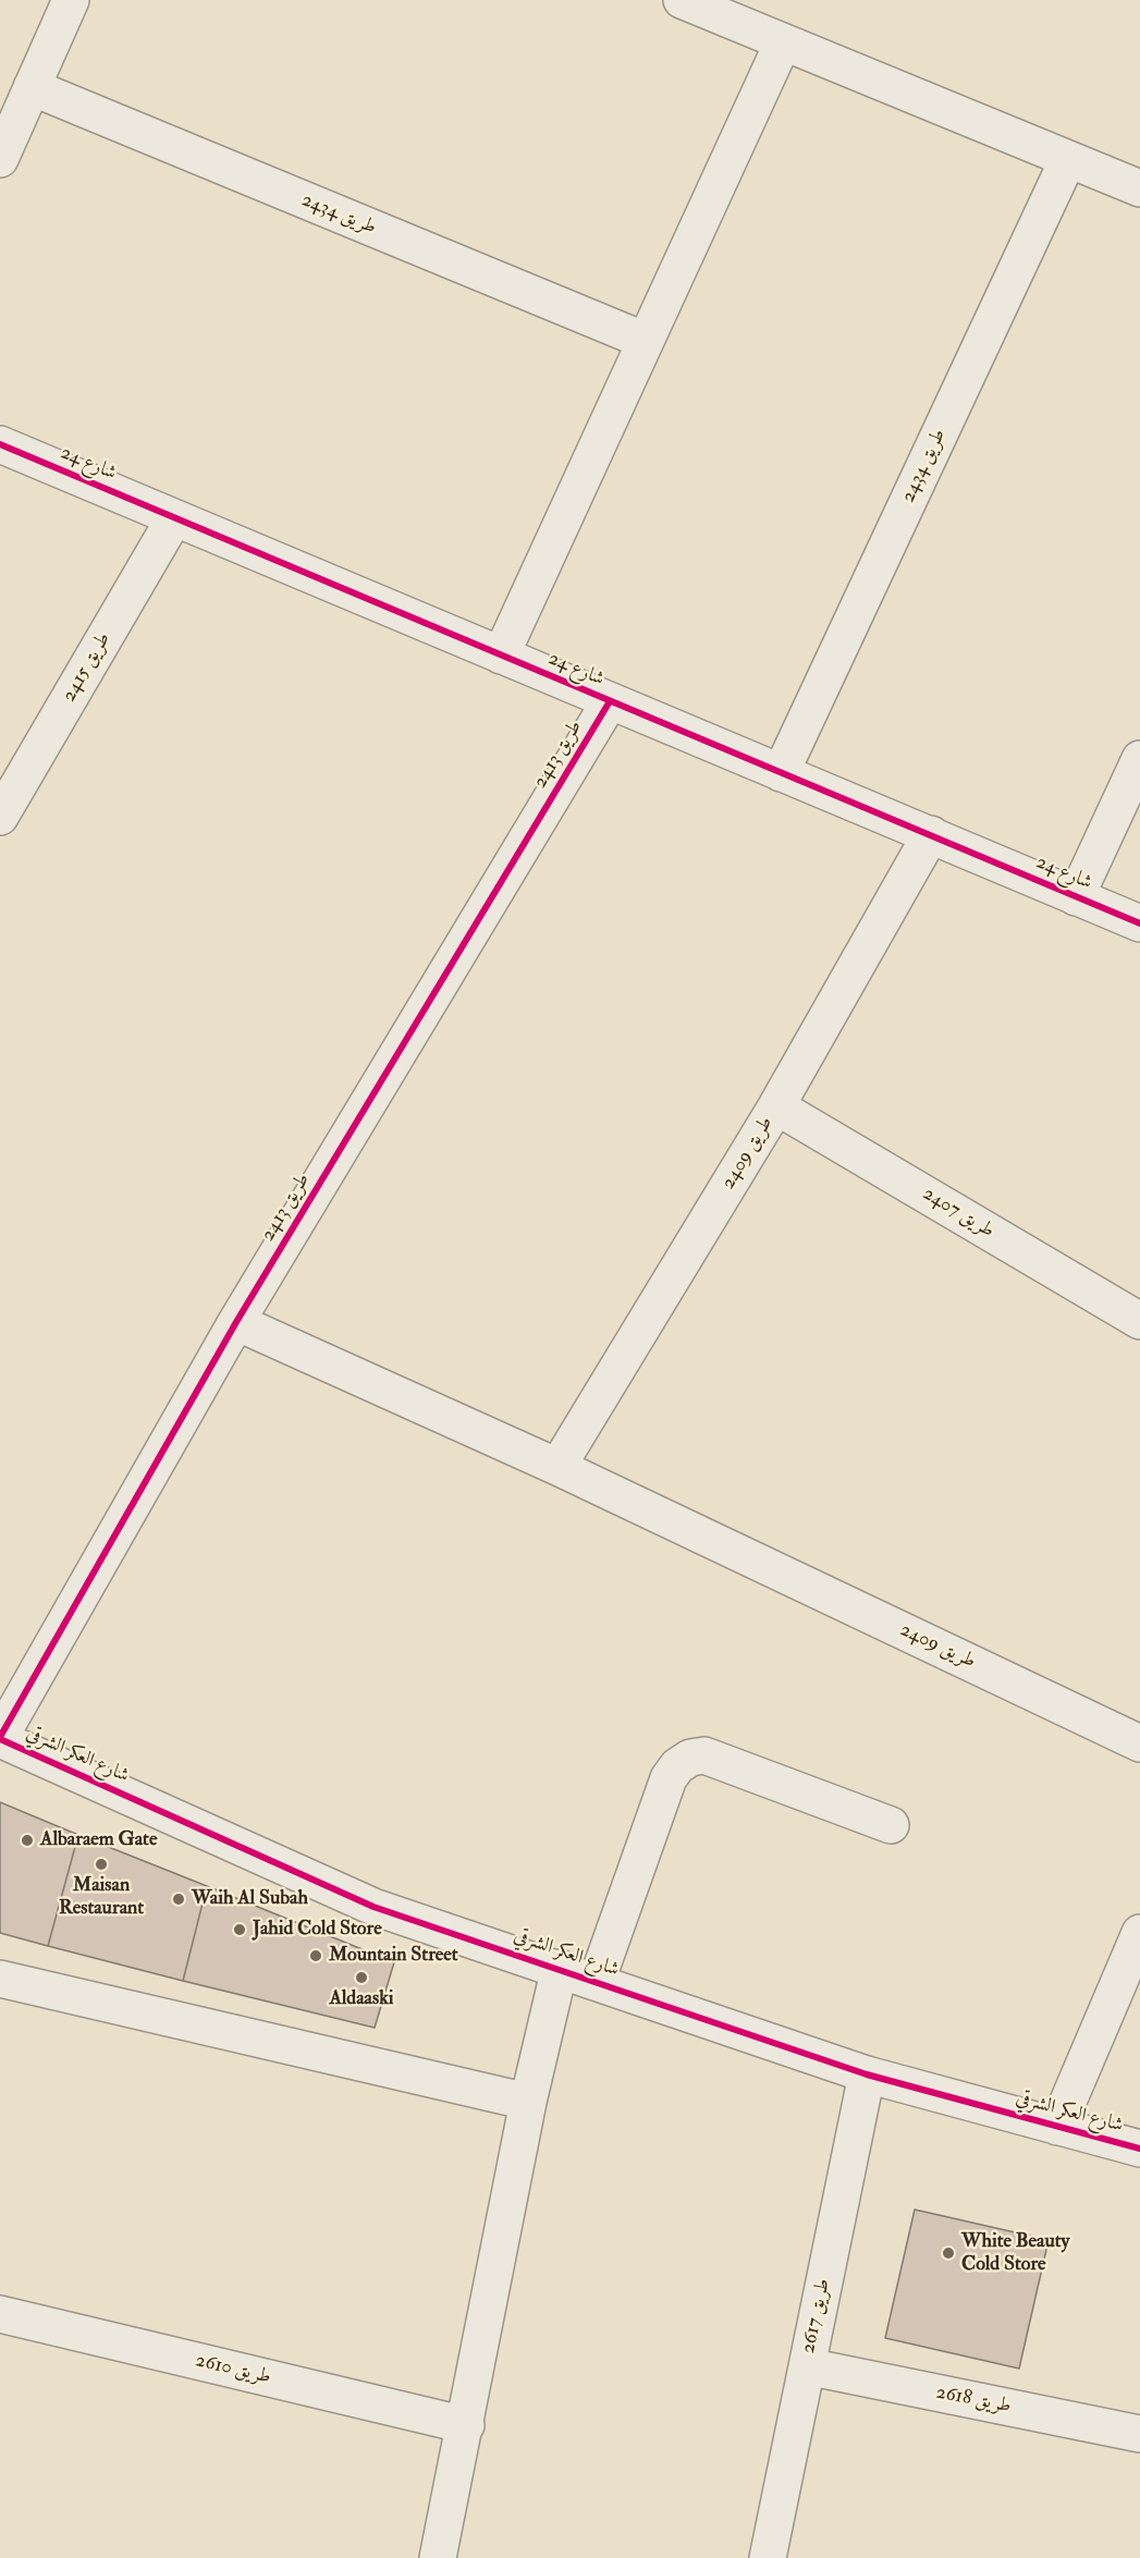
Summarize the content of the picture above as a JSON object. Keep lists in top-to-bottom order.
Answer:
{
  "streets": {
    "street": [
      "طريق 2434",
      "شارع 24",
      "طريق 2415",
      "طريق 2413",
      "طريق 2409",
      "طريق 2407",
      "شارع العكر الشرقي",
      "طريق 2617",
      "طريق 2610",
      "طريق 2618"
    ]
  },
  "crossings": [
    ["طريق 2434", "شارع 24"],
    ["شارع 24", "طريق 2415"],
    ["شارع 24", "طريق 2413"],
    ["شارع 24", "طريق 2409"],
    ["طريق 2413", "طريق 2409"],
    ["طريق 2413", "شارع العكر الشرقي"],
    ["طريق 2409", "طريق 2407"],
    ["شارع العكر الشرقي", "طريق 2617"],
    ["طريق 2617", "طريق 2618"]
  ],
  "places": [
    "Albaraem Gate",
    "Maisan Restaurant",
    "Waih Al Subah",
    "Jahid Cold Store",
    "Mountain Street",
    "Aldaaski",
    "White Beauty Cold Store"
  ]
}
